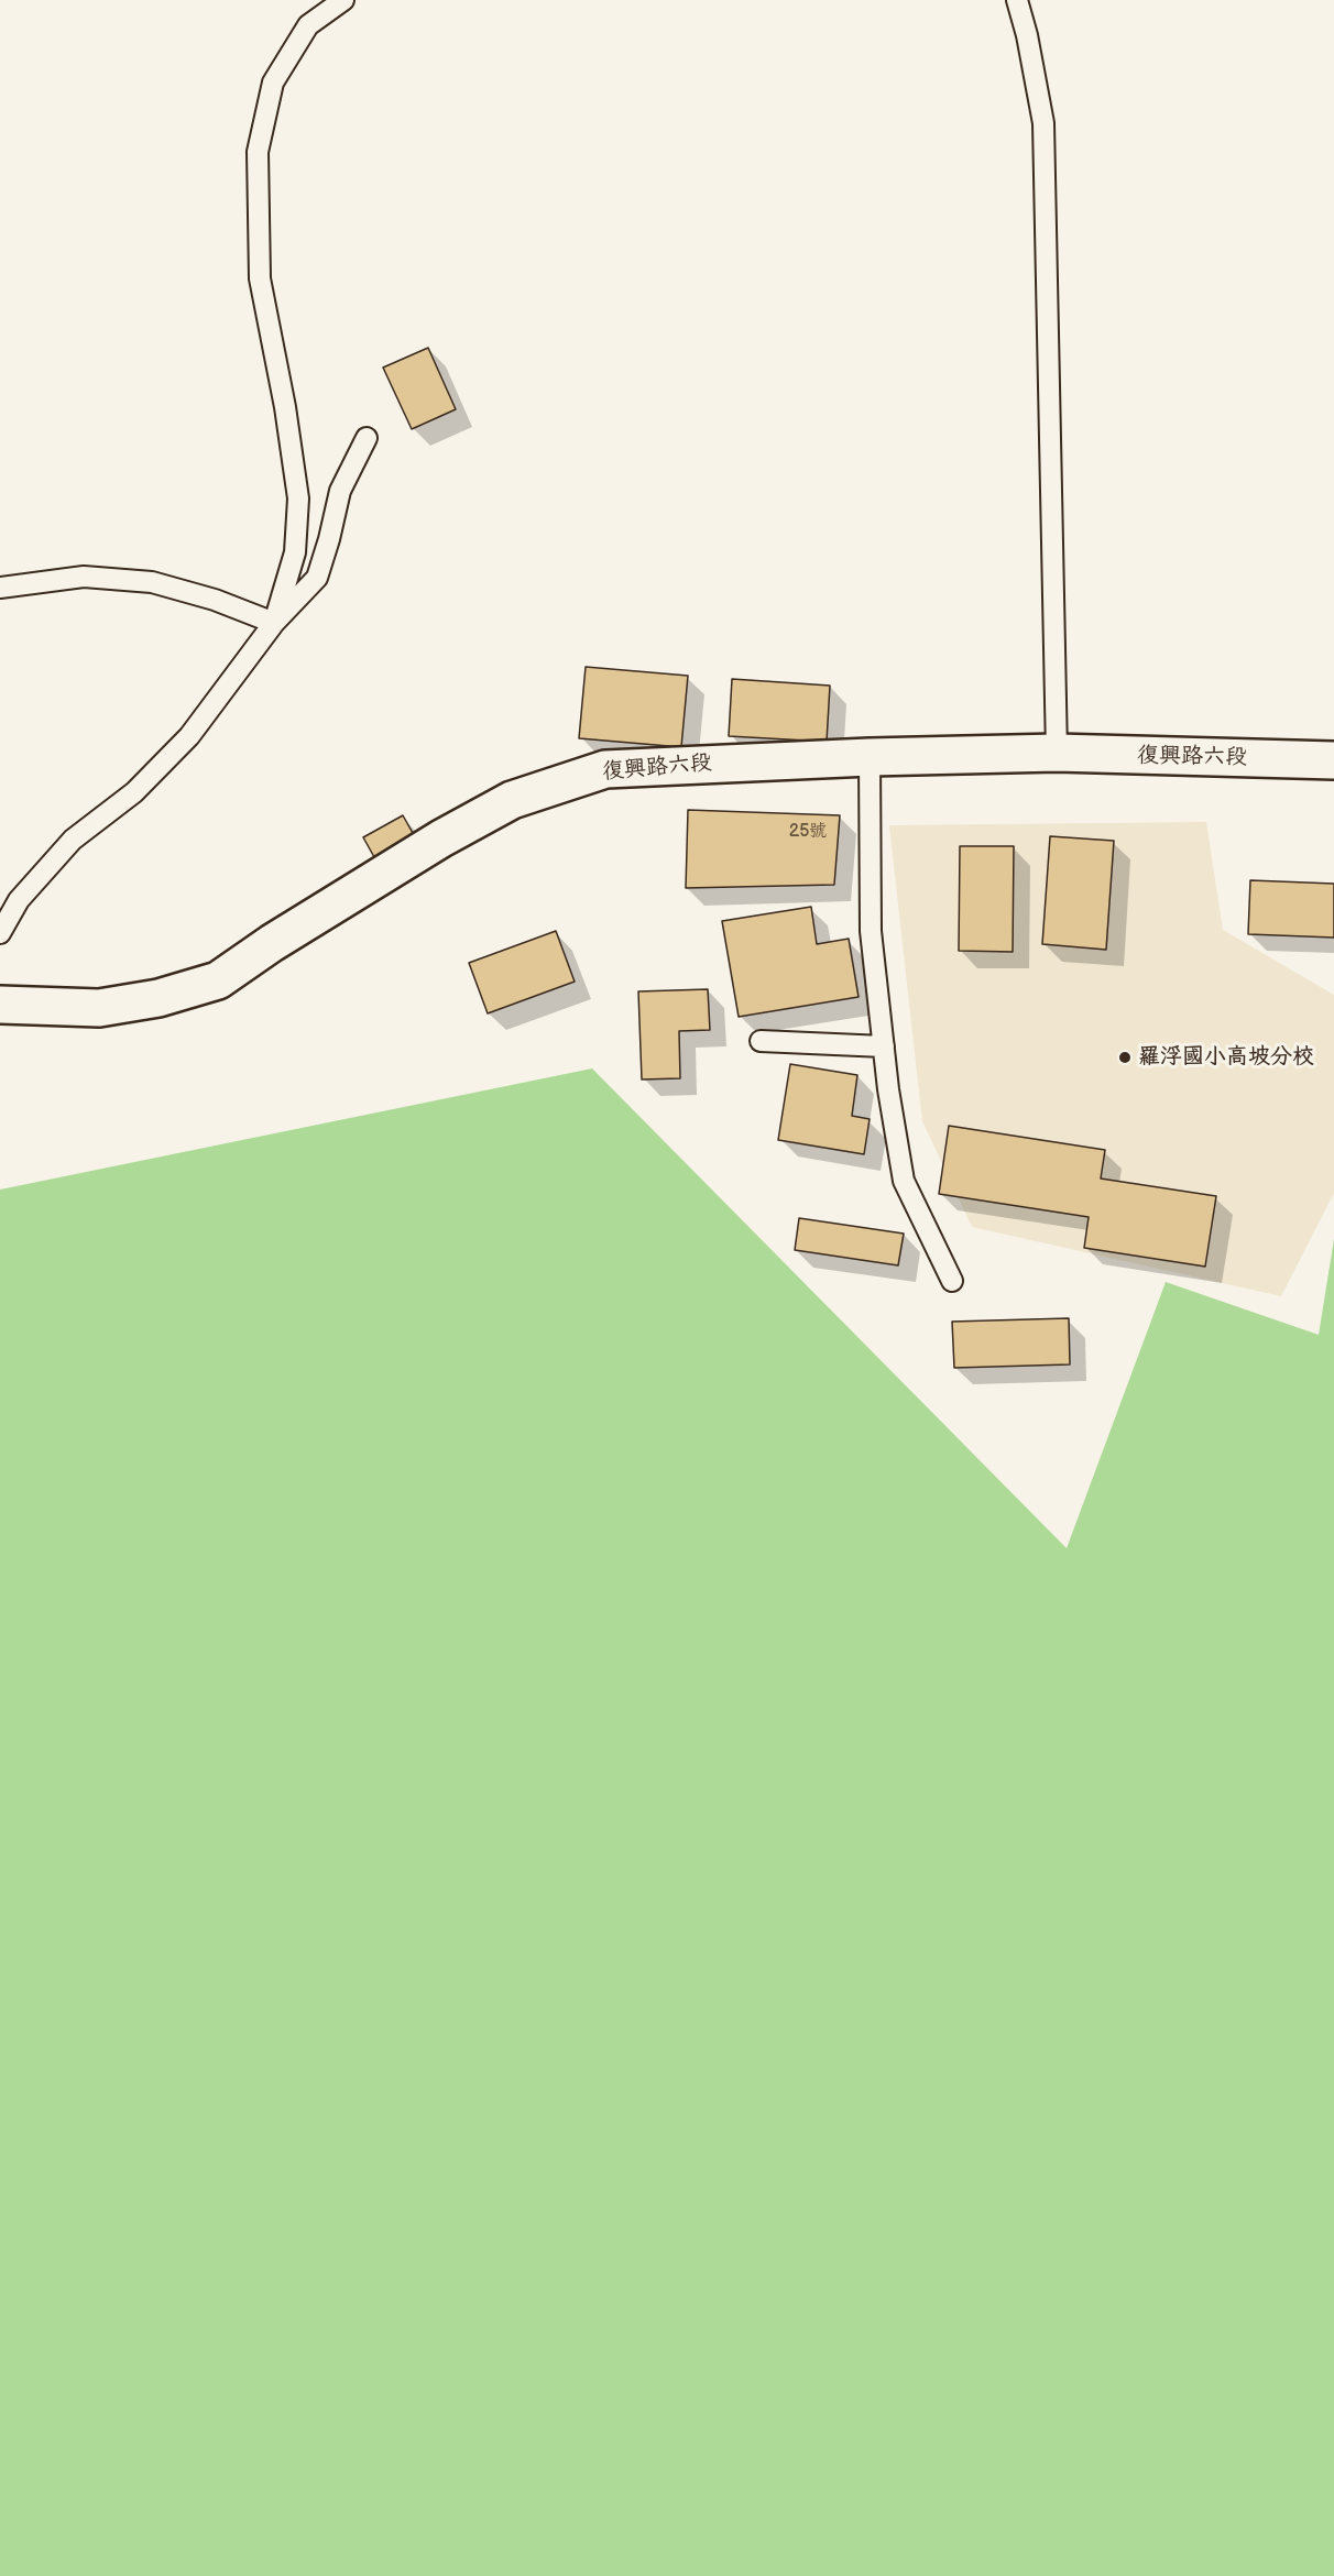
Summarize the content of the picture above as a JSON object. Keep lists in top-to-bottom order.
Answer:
{
  "streets": {
    "main road": ["復興路六段"]
  },
  "places": ["羅浮國小高坡分校"],
  "house_numbers": ["25號"]
}
